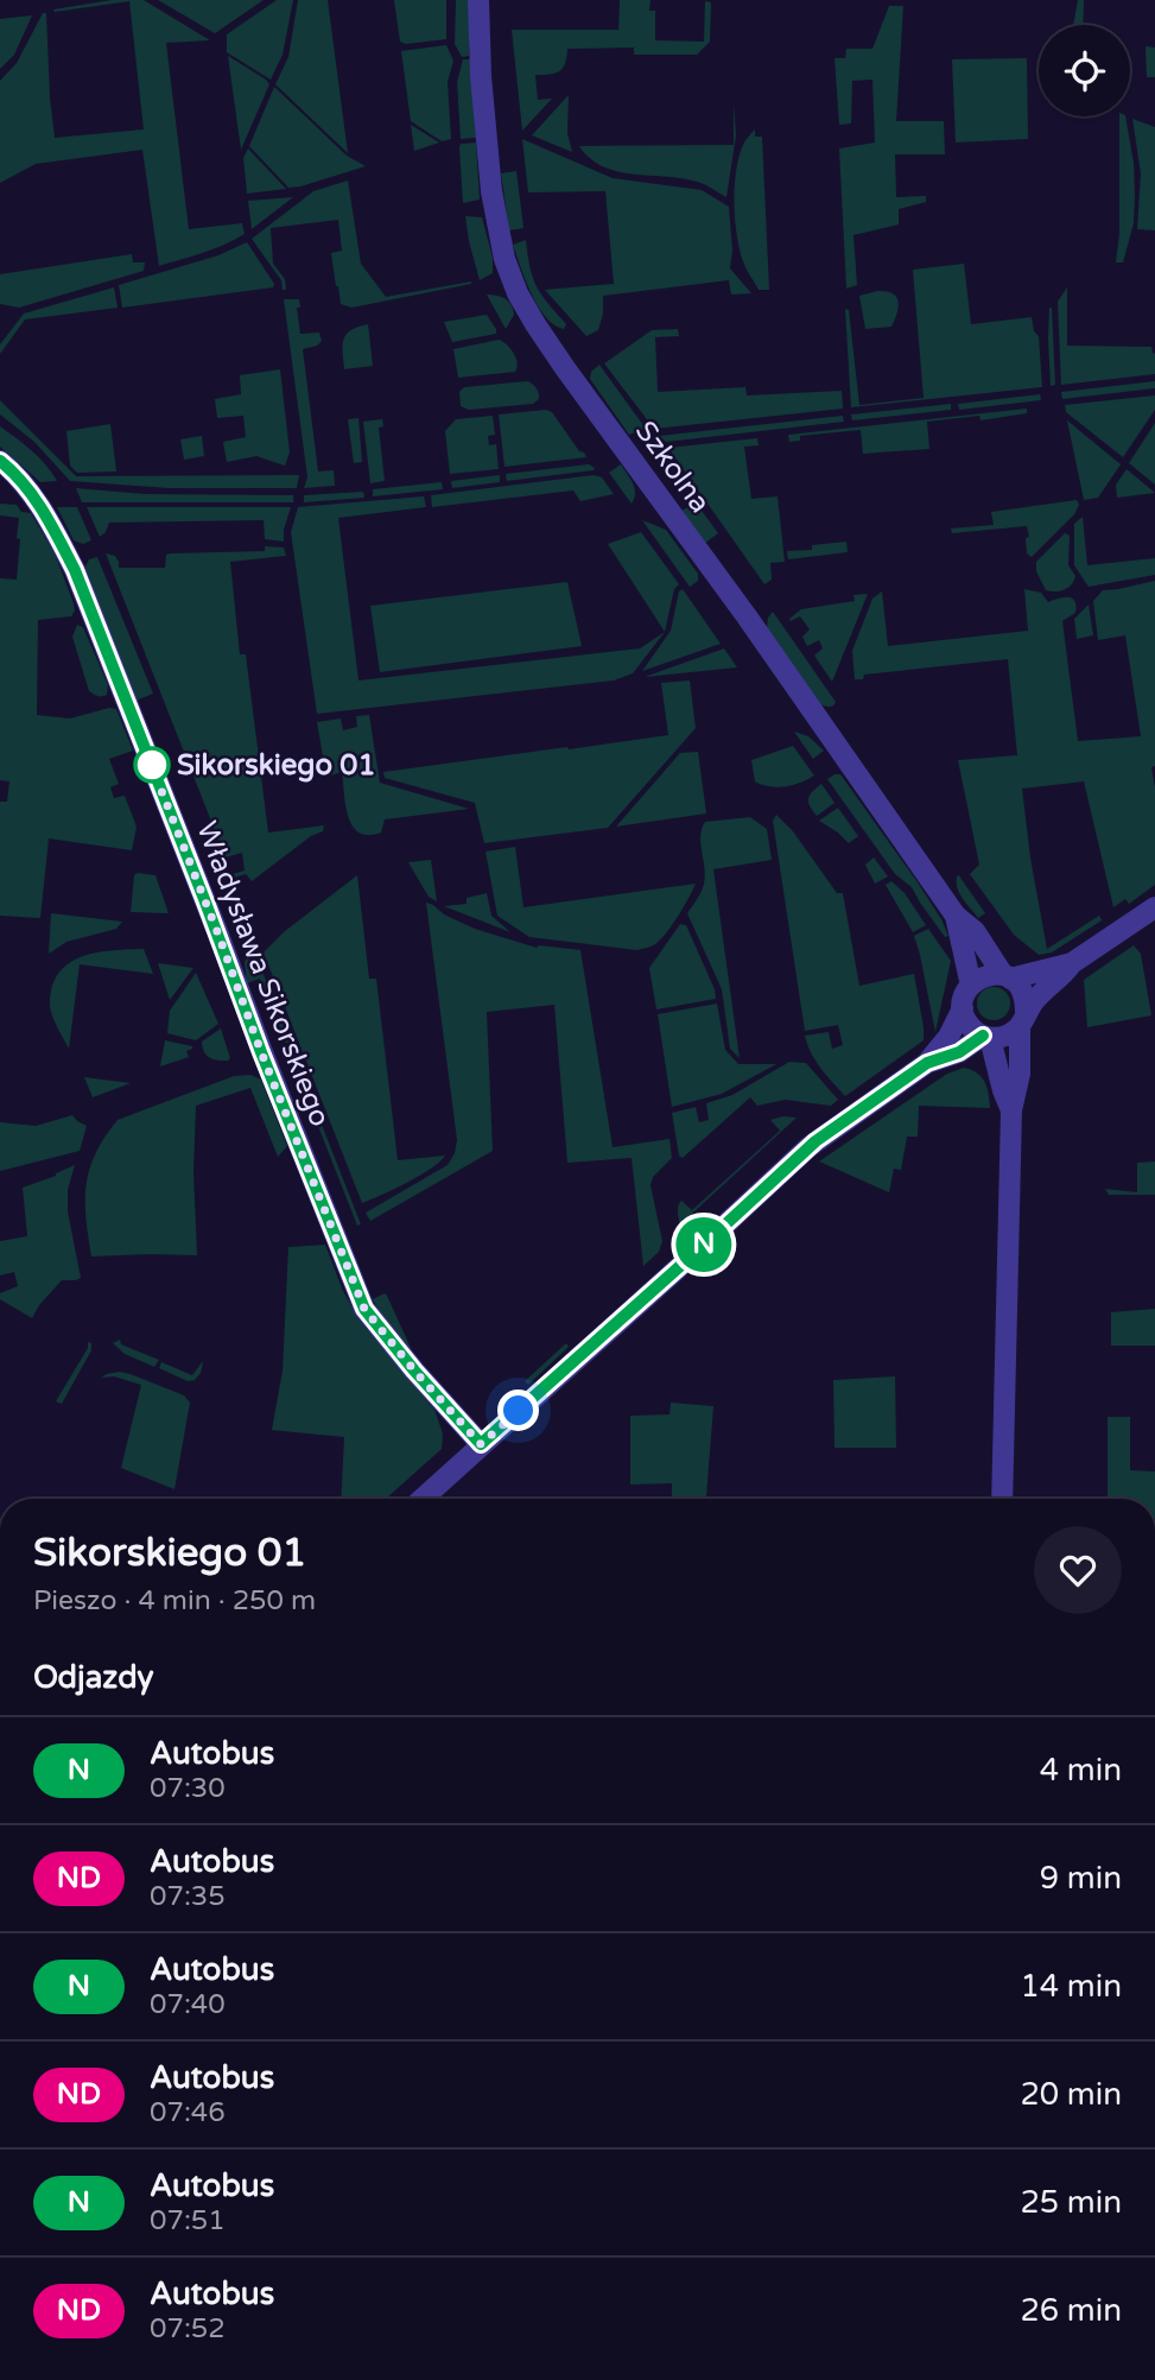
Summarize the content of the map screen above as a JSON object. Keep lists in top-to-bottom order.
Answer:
{
  "streets": {
    "street": ["Szkolna", "Władysława Sikorskiego"]
  },
  "places": ["Sikorskiego 01"],
  "lines": ["bus line N"],
  "page": {
    "on_map": "N",
    "heading": [
      ["Sikorskiego 01", "Pieszo · 4 min · 250 m"],
      "Odjazdy"
    ],
    "list": [
      {
        "mark": "N",
        "name": "Autobus",
        "note": "07:30",
        "value": "4 min"
      },
      {
        "mark": "ND",
        "name": "Autobus",
        "note": "07:35",
        "value": "9 min"
      },
      {
        "mark": "N",
        "name": "Autobus",
        "note": "07:40",
        "value": "14 min"
      },
      {
        "mark": "ND",
        "name": "Autobus",
        "note": "07:46",
        "value": "20 min"
      },
      {
        "mark": "N",
        "name": "Autobus",
        "note": "07:51",
        "value": "25 min"
      },
      {
        "mark": "ND",
        "name": "Autobus",
        "note": "07:52",
        "value": "26 min"
      }
    ]
  }
}
